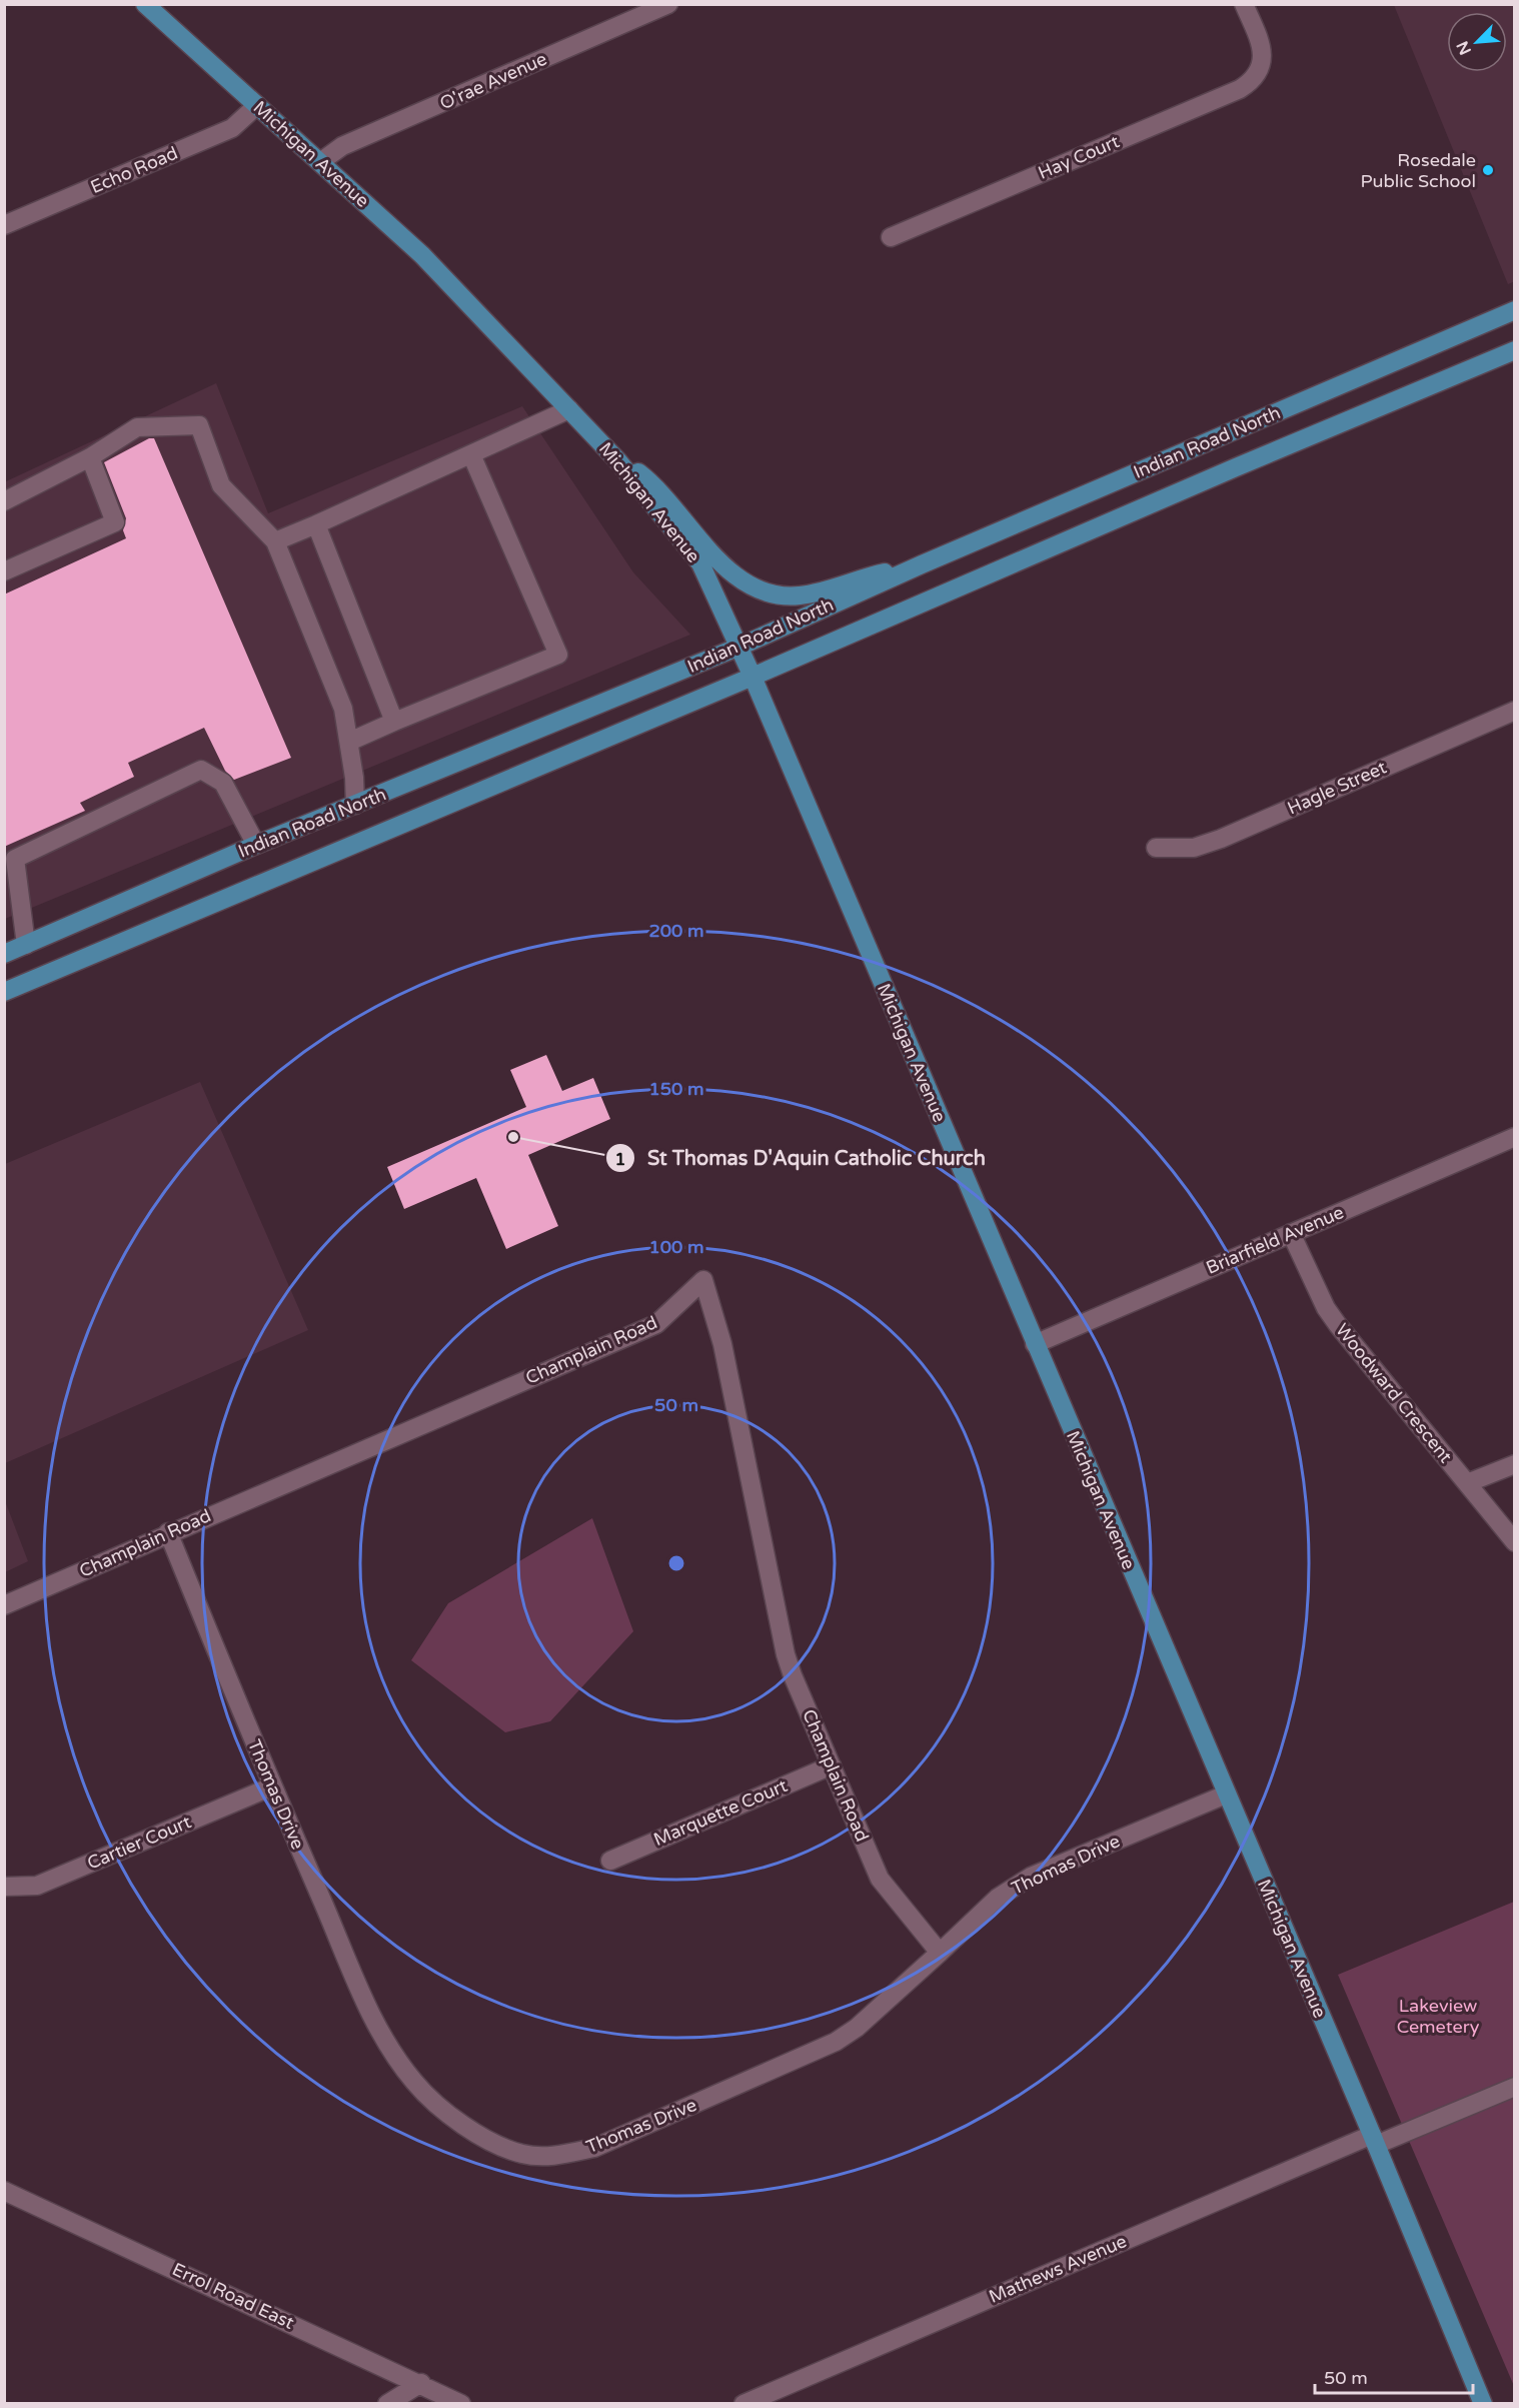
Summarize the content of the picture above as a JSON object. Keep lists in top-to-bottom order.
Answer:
{
  "streets": {
    "main road": ["Michigan Avenue", "Indian Road North"],
    "street": [
      "O'rae Avenue",
      "Hay Court",
      "Echo Road",
      "Hagle Street",
      "Briarfield Avenue",
      "Champlain Road",
      "Woodward Crescent",
      "Thomas Drive",
      "Marquette Court",
      "Cartier Court",
      "Mathews Avenue",
      "Errol Road East"
    ]
  },
  "crossings": [
    ["O'rae Avenue", "Michigan Avenue"],
    ["Michigan Avenue", "Echo Road"],
    ["Michigan Avenue", "Indian Road North"],
    ["Michigan Avenue", "Briarfield Avenue"],
    ["Michigan Avenue", "Thomas Drive"],
    ["Michigan Avenue", "Mathews Avenue"],
    ["Briarfield Avenue", "Woodward Crescent"],
    ["Champlain Road", "Thomas Drive"],
    ["Champlain Road", "Marquette Court"],
    ["Thomas Drive", "Cartier Court"]
  ],
  "parks": ["Lakeview Cemetery"],
  "places": ["Rosedale Public School", "St Thomas D'Aquin Catholic Church"],
  "scale_bar": "50 m",
  "north": "bottom left",
  "rings": [
    "200 m",
    "150 m",
    "100 m",
    "50 m"
  ]
}
